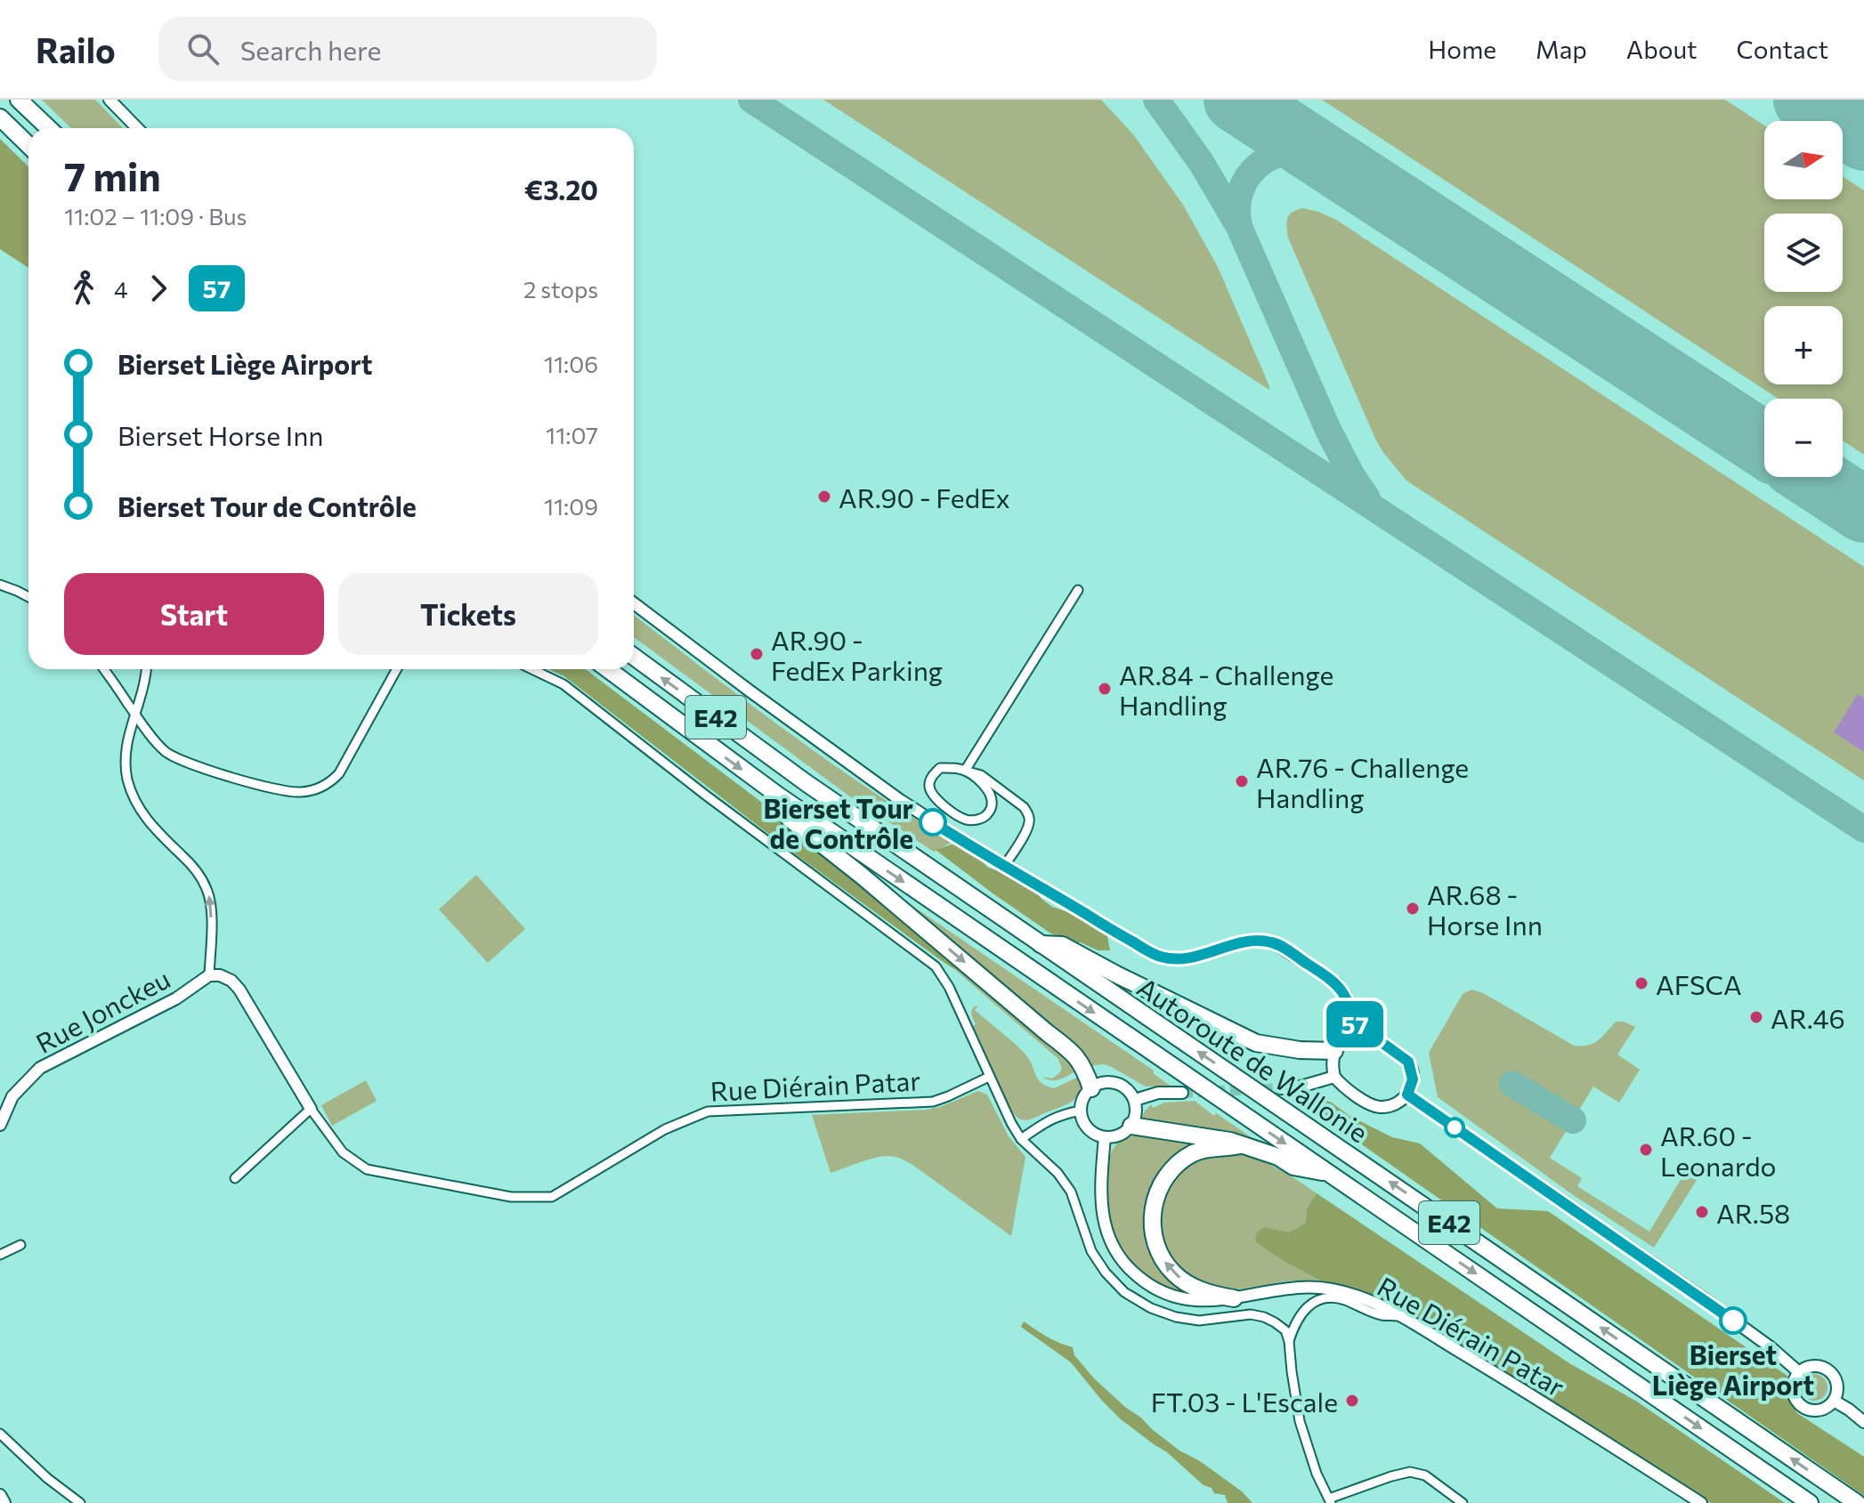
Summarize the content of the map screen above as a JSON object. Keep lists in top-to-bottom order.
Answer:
{
  "streets": {
    "highway": ["E42", "Autoroute de Wallonie"],
    "street": ["Rue Jonckeu", "Rue Diérain Patar"]
  },
  "crossings": [
    ["Rue Jonckeu", "Rue Diérain Patar"]
  ],
  "places": [
    "AR.90 - FedEx",
    "AR.90 - FedEx Parking",
    "AR.84 - Challenge Handling",
    "AR.76 - Challenge Handling",
    "Bierset Tour de Contrôle",
    "AR.68 - Horse Inn",
    "AFSCA",
    "AR.46",
    "AR.60 - Leonardo",
    "AR.58",
    "Bierset Liège Airport",
    "FT.03 - L'Escale"
  ],
  "lines": ["bus line 57"],
  "north": "right",
  "page": {
    "header": "Railo",
    "search": "Search here",
    "nav": [
      "Home",
      "Map",
      "About",
      "Contact"
    ],
    "on_map": "57",
    "map_buttons": ["+", "−"],
    "heading": ["7 min", "11:02 – 11:09 · Bus", "€3.20"],
    "legs": ["4", "57", "2 stops"],
    "list": [
      {
        "name": "Bierset Liège Airport",
        "value": "11:06"
      },
      {
        "name": "Bierset Horse Inn",
        "value": "11:07"
      },
      {
        "name": "Bierset Tour de Contrôle",
        "value": "11:09"
      }
    ],
    "buttons": ["Start", "Tickets"]
  }
}
